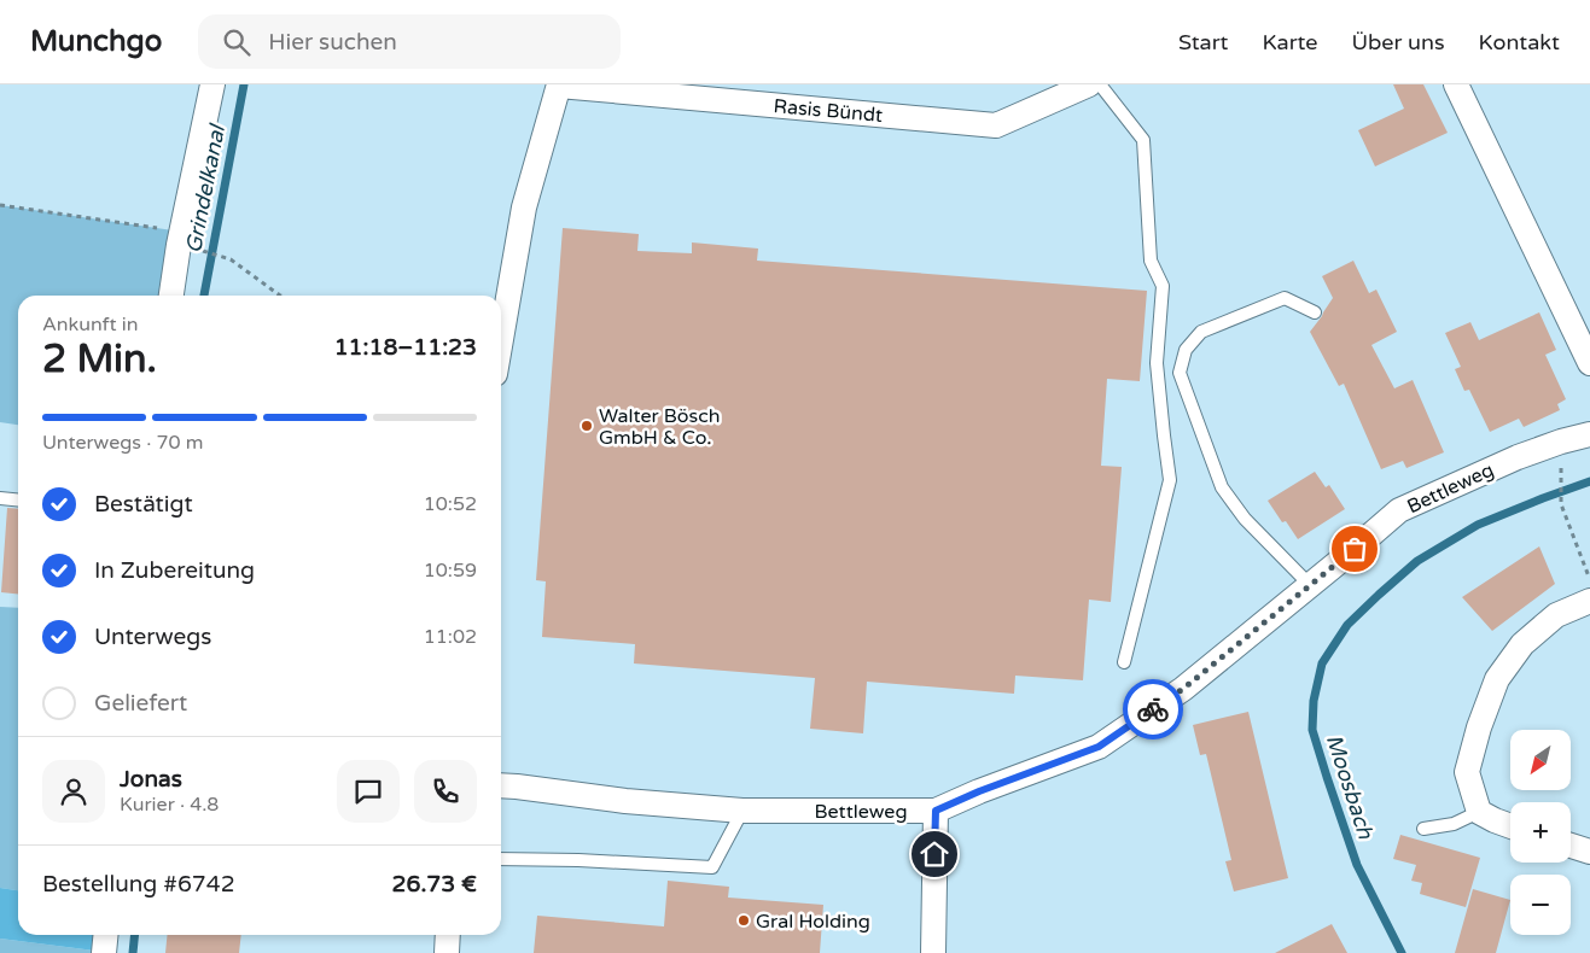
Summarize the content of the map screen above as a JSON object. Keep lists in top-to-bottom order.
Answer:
{
  "streets": {
    "street": ["Rasis Bündt", "Bettleweg"]
  },
  "water": ["Grindelkanal", "Moosbach"],
  "places": ["Walter Bösch GmbH & Co.", "Gral Holding"],
  "north": "bottom left",
  "page": {
    "header": "Munchgo",
    "search": "Hier suchen",
    "nav": [
      "Start",
      "Karte",
      "Über uns",
      "Kontakt"
    ],
    "heading": ["2 Min.", "Ankunft in", "11:18–11:23"],
    "panel": [
      "Jonas",
      "Kurier · 4.8",
      "Bestellung #6742",
      "26.73 €"
    ],
    "bar": "Unterwegs · 70 m",
    "list": [
      ["Bestätigt", "10:52"],
      ["In Zubereitung", "10:59"],
      ["Unterwegs", "11:02"],
      "Geliefert"
    ],
    "map_buttons": ["+", "−"]
  }
}
